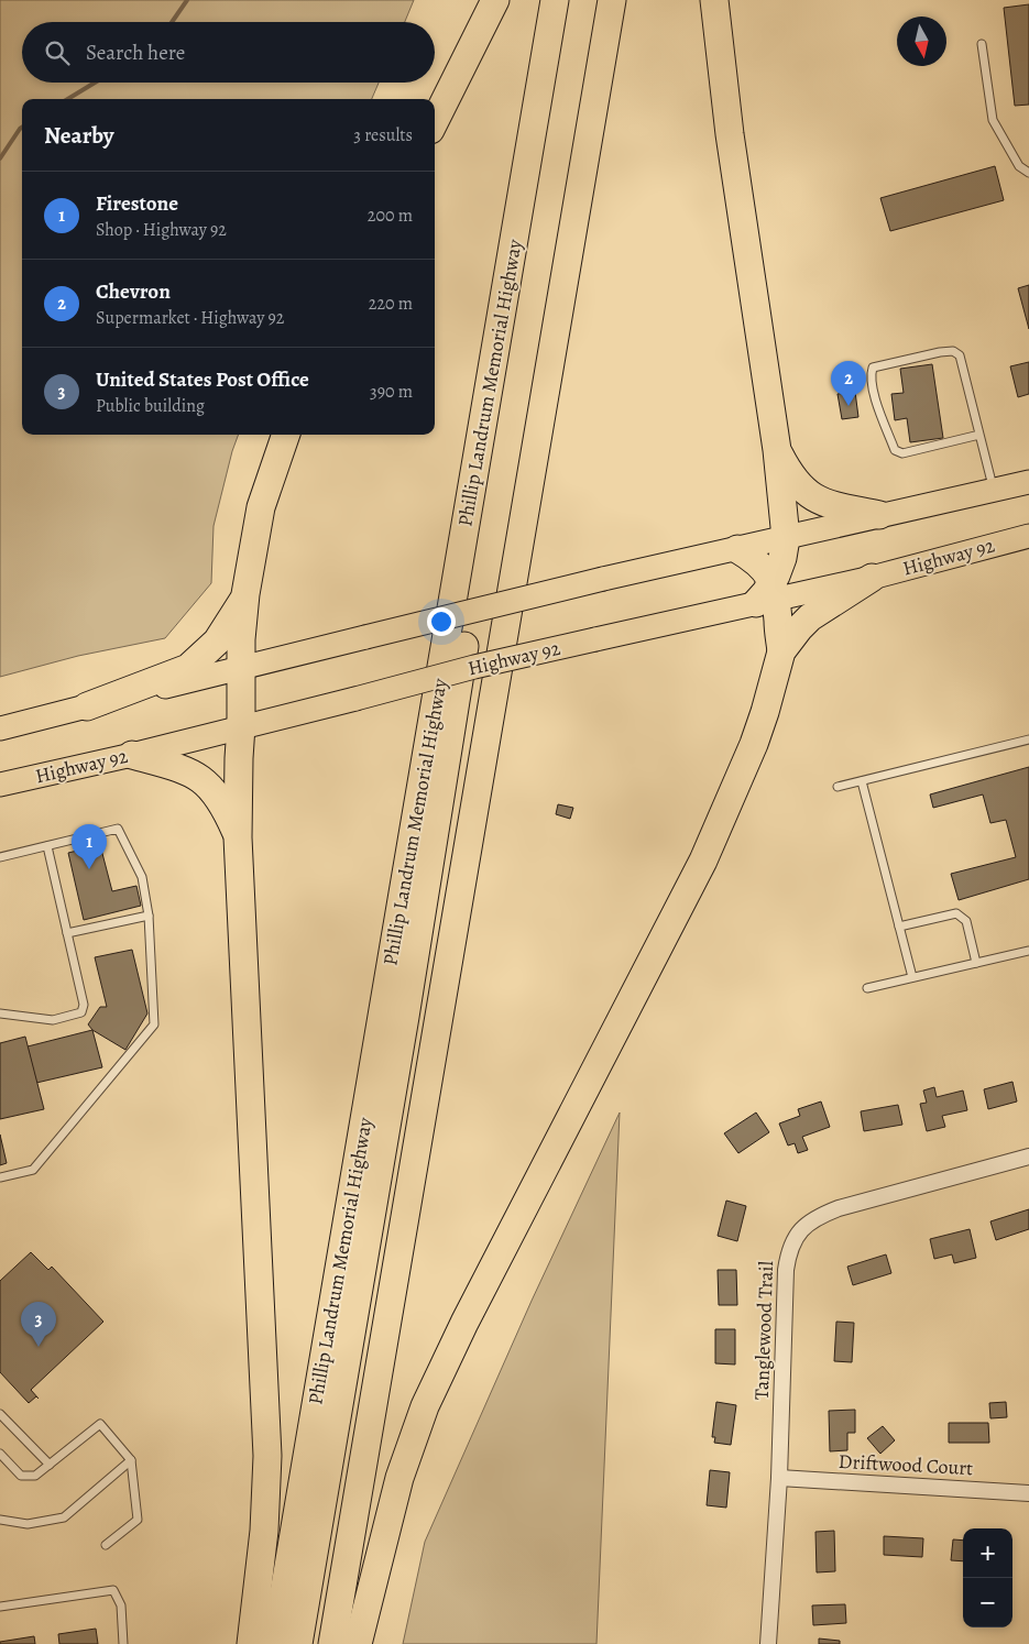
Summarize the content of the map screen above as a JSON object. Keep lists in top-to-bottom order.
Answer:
{
  "streets": {
    "highway": ["Phillip Landrum Memorial Highway"],
    "main road": ["Highway 92"],
    "street": ["Tanglewood Trail", "Driftwood Court"]
  },
  "crossings": [
    ["Tanglewood Trail", "Driftwood Court"]
  ],
  "north": "bottom",
  "page": {
    "search": "Search here",
    "heading": ["Nearby", "3 results"],
    "list": [
      {
        "mark": "1",
        "name": "Firestone",
        "note": "Shop · Highway 92",
        "value": "200 m"
      },
      {
        "mark": "2",
        "name": "Chevron",
        "note": "Supermarket · Highway 92",
        "value": "220 m"
      },
      {
        "mark": "3",
        "name": "United States Post Office",
        "note": "Public building",
        "value": "390 m"
      }
    ],
    "pins": ["2", "1", "3"],
    "map_buttons": ["+", "−"]
  }
}
